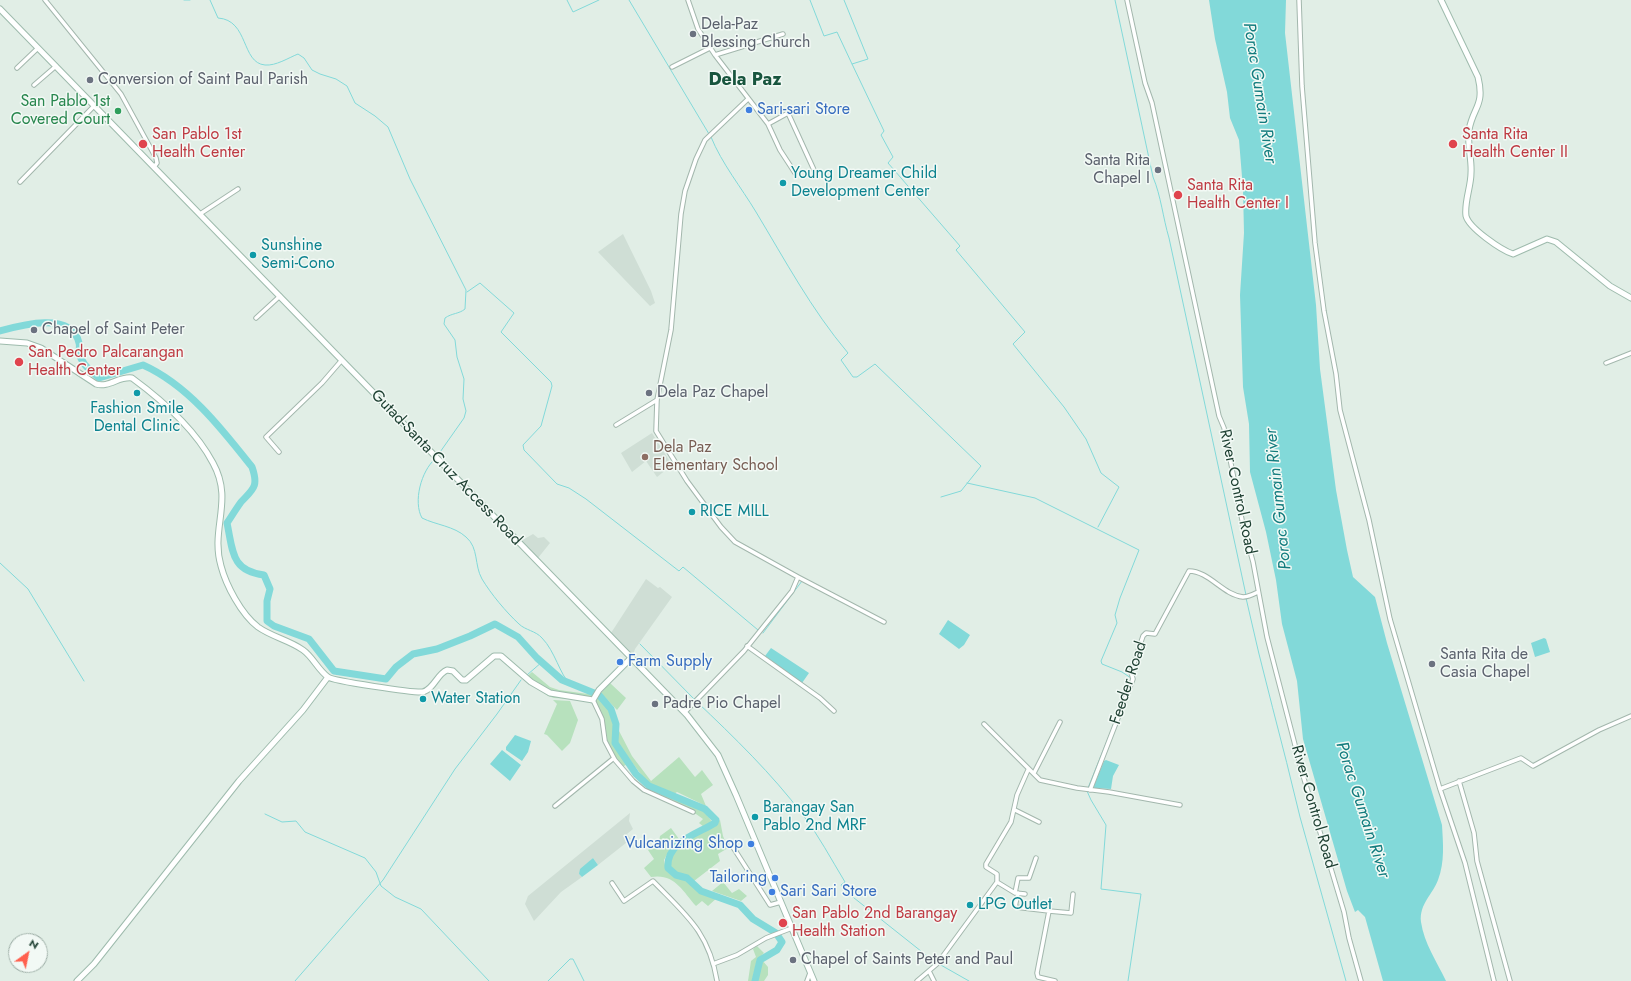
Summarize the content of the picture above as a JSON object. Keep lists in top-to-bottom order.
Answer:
{
  "streets": {
    "street": ["Gutad-Santa Cruz Access Road", "River Control Road", "Feeder Road"]
  },
  "crossings": [
    ["River Control Road", "Feeder Road"]
  ],
  "districts": ["Dela Paz"],
  "water": ["Porac Gumain River"],
  "places": [
    "Dela-Paz Blessing Church",
    "Conversion of Saint Paul Parish",
    "Sari-sari Store",
    "San Pablo 1st Covered Court",
    "San Pablo 1st Health Center",
    "Santa Rita Health Center II",
    "Santa Rita Chapel I",
    "Young Dreamer Child Development Center",
    "Santa Rita Health Center I",
    "Sunshine Semi-Cono",
    "Chapel of Saint Peter",
    "San Pedro Palcarangan Health Center",
    "Fashion Smile Dental Clinic",
    "Dela Paz Chapel",
    "Dela Paz Elementary School",
    "RICE MILL",
    "Farm Supply",
    "Santa Rita de Casia Chapel",
    "Water Station",
    "Padre Pio Chapel",
    "Barangay San Pablo 2nd MRF",
    "Vulcanizing Shop",
    "Tailoring",
    "Sari Sari Store",
    "LPG Outlet",
    "San Pablo 2nd Barangay Health Station",
    "Chapel of Saints Peter and Paul"
  ],
  "north": "top right"
}
